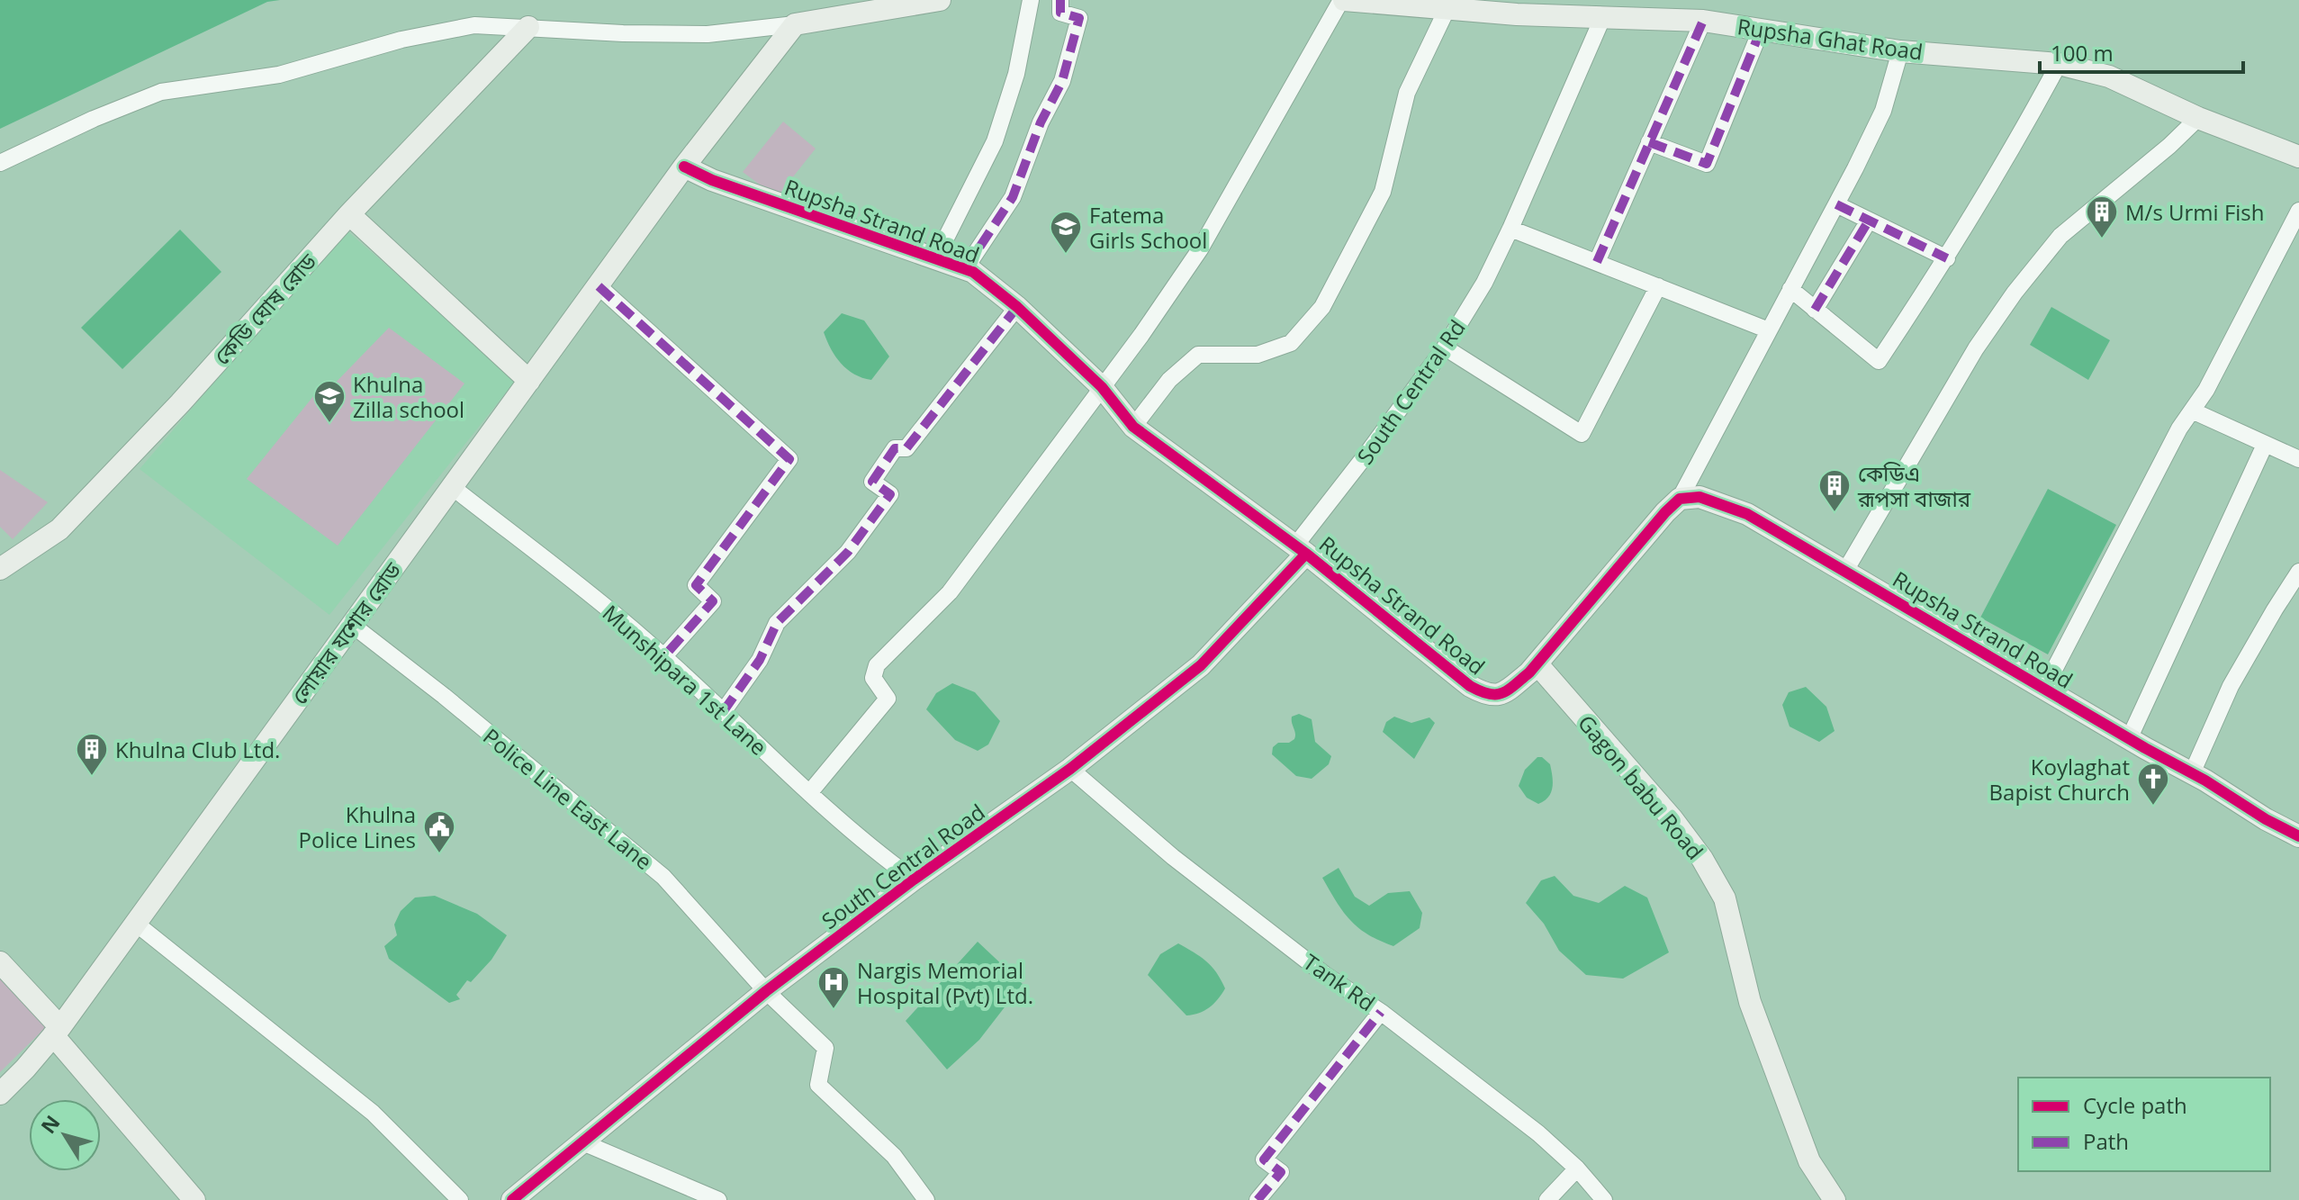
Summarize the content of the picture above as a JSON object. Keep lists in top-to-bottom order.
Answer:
{
  "streets": {
    "street": [
      "Rupsha Ghat Road",
      "Rupsha Strand Road",
      "কেডি ঘোষ রোড",
      "South Central Rd",
      "লোয়ার যশোর রোড",
      "Munshipara 1st Lane",
      "Gagon babu Road",
      "Police Line East Lane",
      "South Central Road",
      "Tank Rd"
    ]
  },
  "crossings": [
    ["Rupsha Ghat Road", "South Central Rd"],
    ["Rupsha Strand Road", "South Central Rd"],
    ["Rupsha Strand Road", "লোয়ার যশোর রোড"],
    ["Rupsha Strand Road", "Gagon babu Road"],
    ["Rupsha Strand Road", "South Central Road"],
    ["South Central Rd", "South Central Road"],
    ["লোয়ার যশোর রোড", "Munshipara 1st Lane"],
    ["লোয়ার যশোর রোড", "Police Line East Lane"],
    ["Munshipara 1st Lane", "South Central Road"],
    ["Police Line East Lane", "South Central Road"],
    ["South Central Road", "Tank Rd"]
  ],
  "places": {
    "building": ["M/s Urmi Fish", "কেডিএ রূপসা বাজার", "Khulna Club Ltd."],
    "school or university": ["Fatema Girls School", "Khulna Zilla school"],
    "church": ["Koylaghat Bapist Church"],
    "public building": ["Khulna Police Lines"],
    "hospital": ["Nargis Memorial Hospital (Pvt) Ltd."]
  },
  "legend": ["Cycle path", "Path"],
  "scale_bar": "100 m",
  "north": "top left"
}
